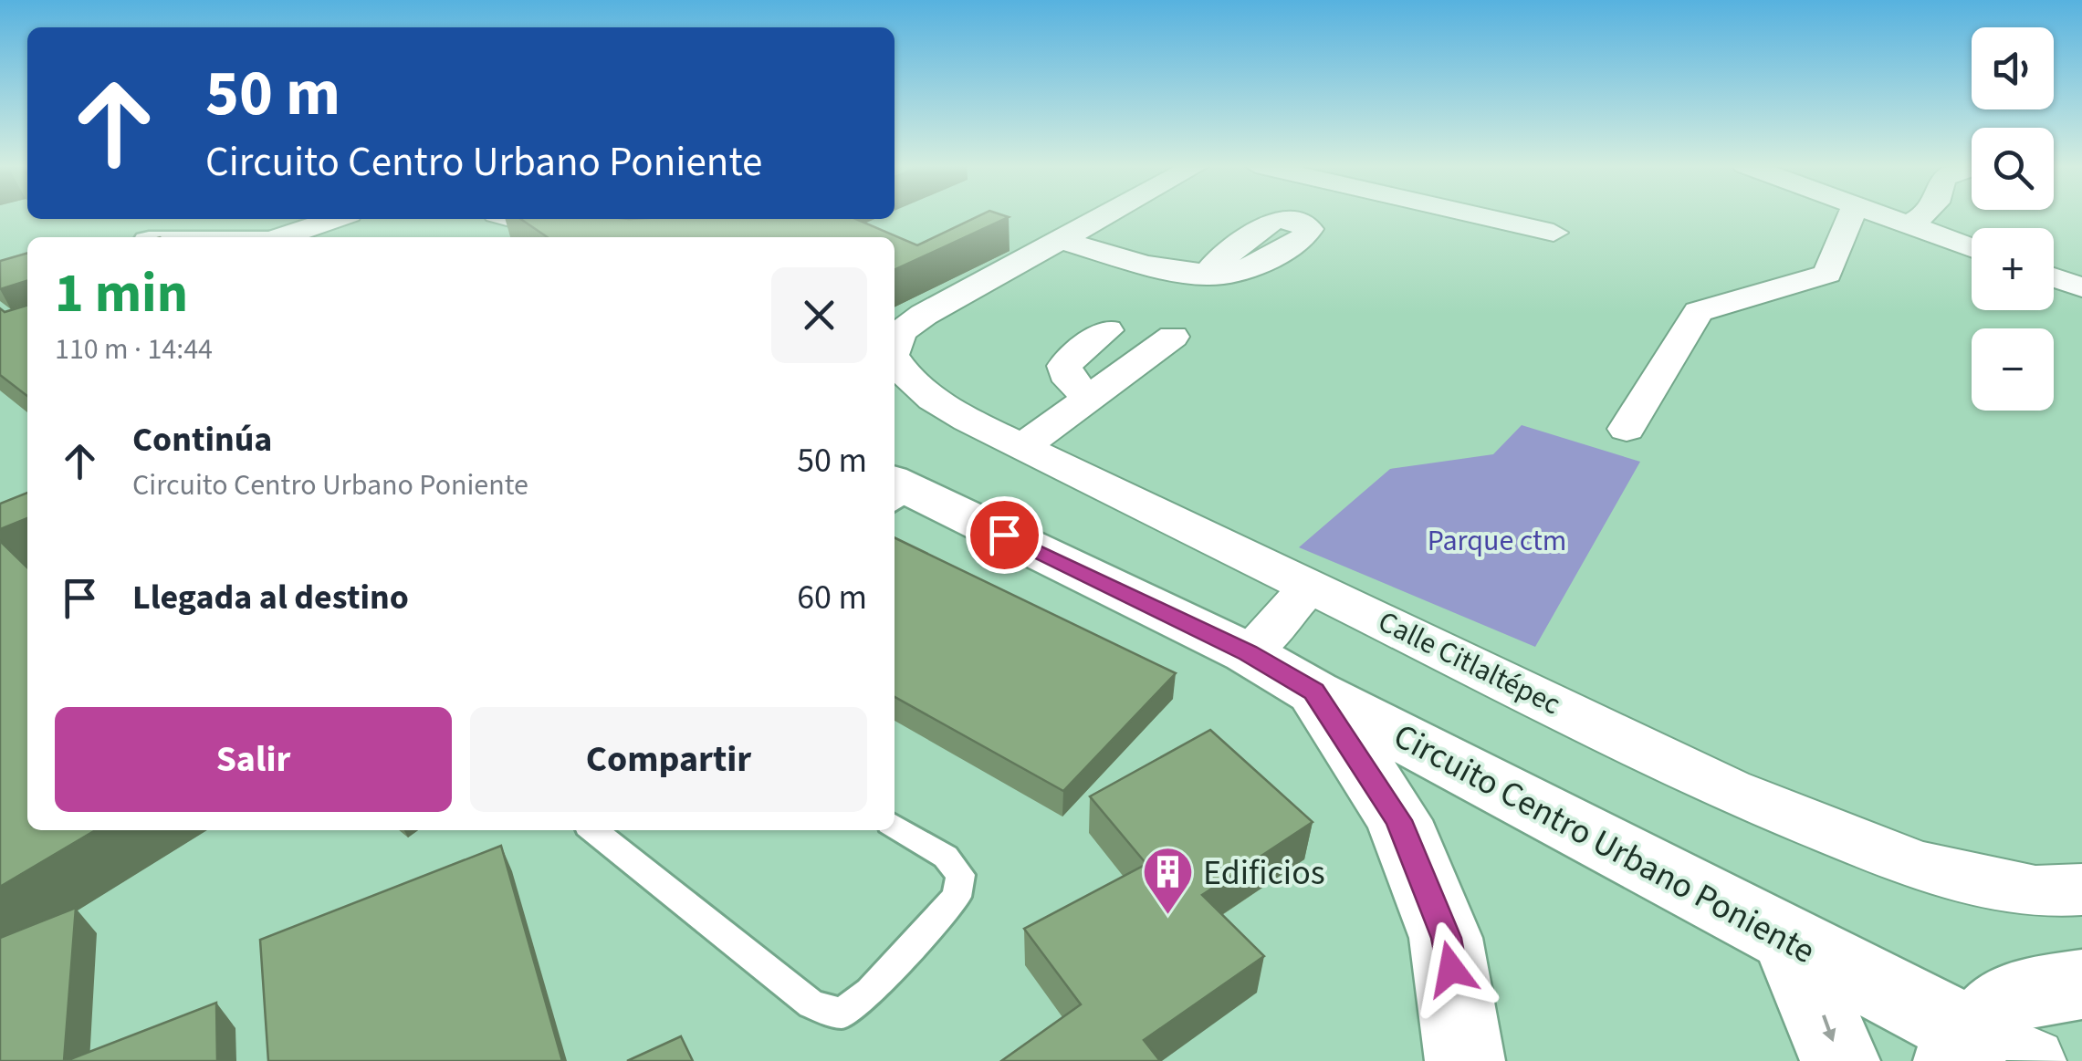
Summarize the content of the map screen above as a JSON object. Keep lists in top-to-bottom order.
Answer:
{
  "streets": {
    "street": ["Calle Citlaltépec", "Circuito Centro Urbano Poniente"]
  },
  "parks": ["Parque ctm"],
  "places": {
    "building": ["Edificios"]
  },
  "page": {
    "map_buttons": ["+", "−"],
    "turn": ["50 m", "Circuito Centro Urbano Poniente"],
    "heading": ["1 min", "110 m · 14:44"],
    "list": [
      {
        "name": "Continúa",
        "note": "Circuito Centro Urbano Poniente",
        "value": "50 m"
      },
      {
        "name": "Llegada al destino",
        "value": "60 m"
      }
    ],
    "buttons": ["Salir", "Compartir"]
  }
}
